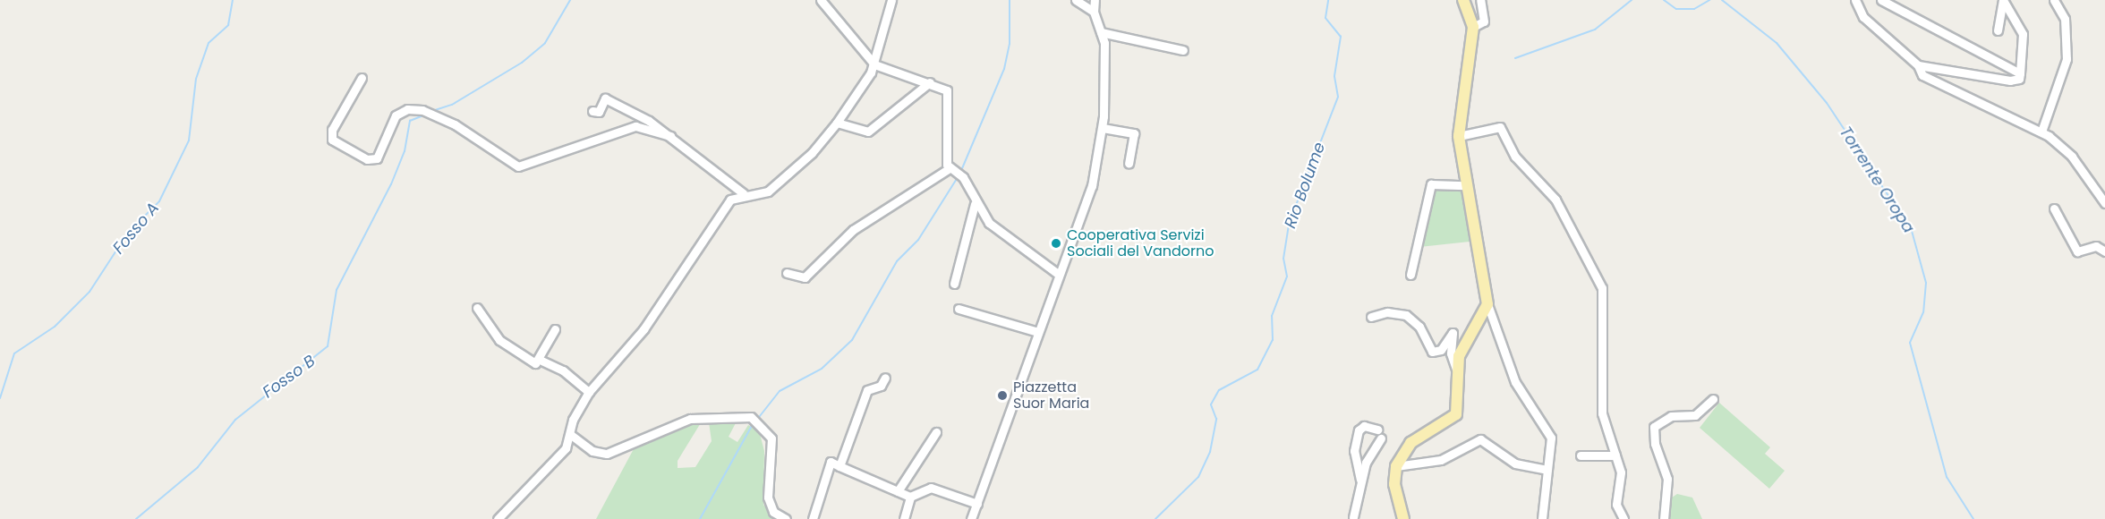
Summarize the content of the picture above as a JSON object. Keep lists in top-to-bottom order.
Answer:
{
  "water": [
    "Torrente Oropa",
    "Rio Bolume",
    "Fosso A",
    "Fosso B"
  ],
  "places": ["Cooperativa Servizi Sociali del Vandorno", "Piazzetta Suor Maria"]
}
